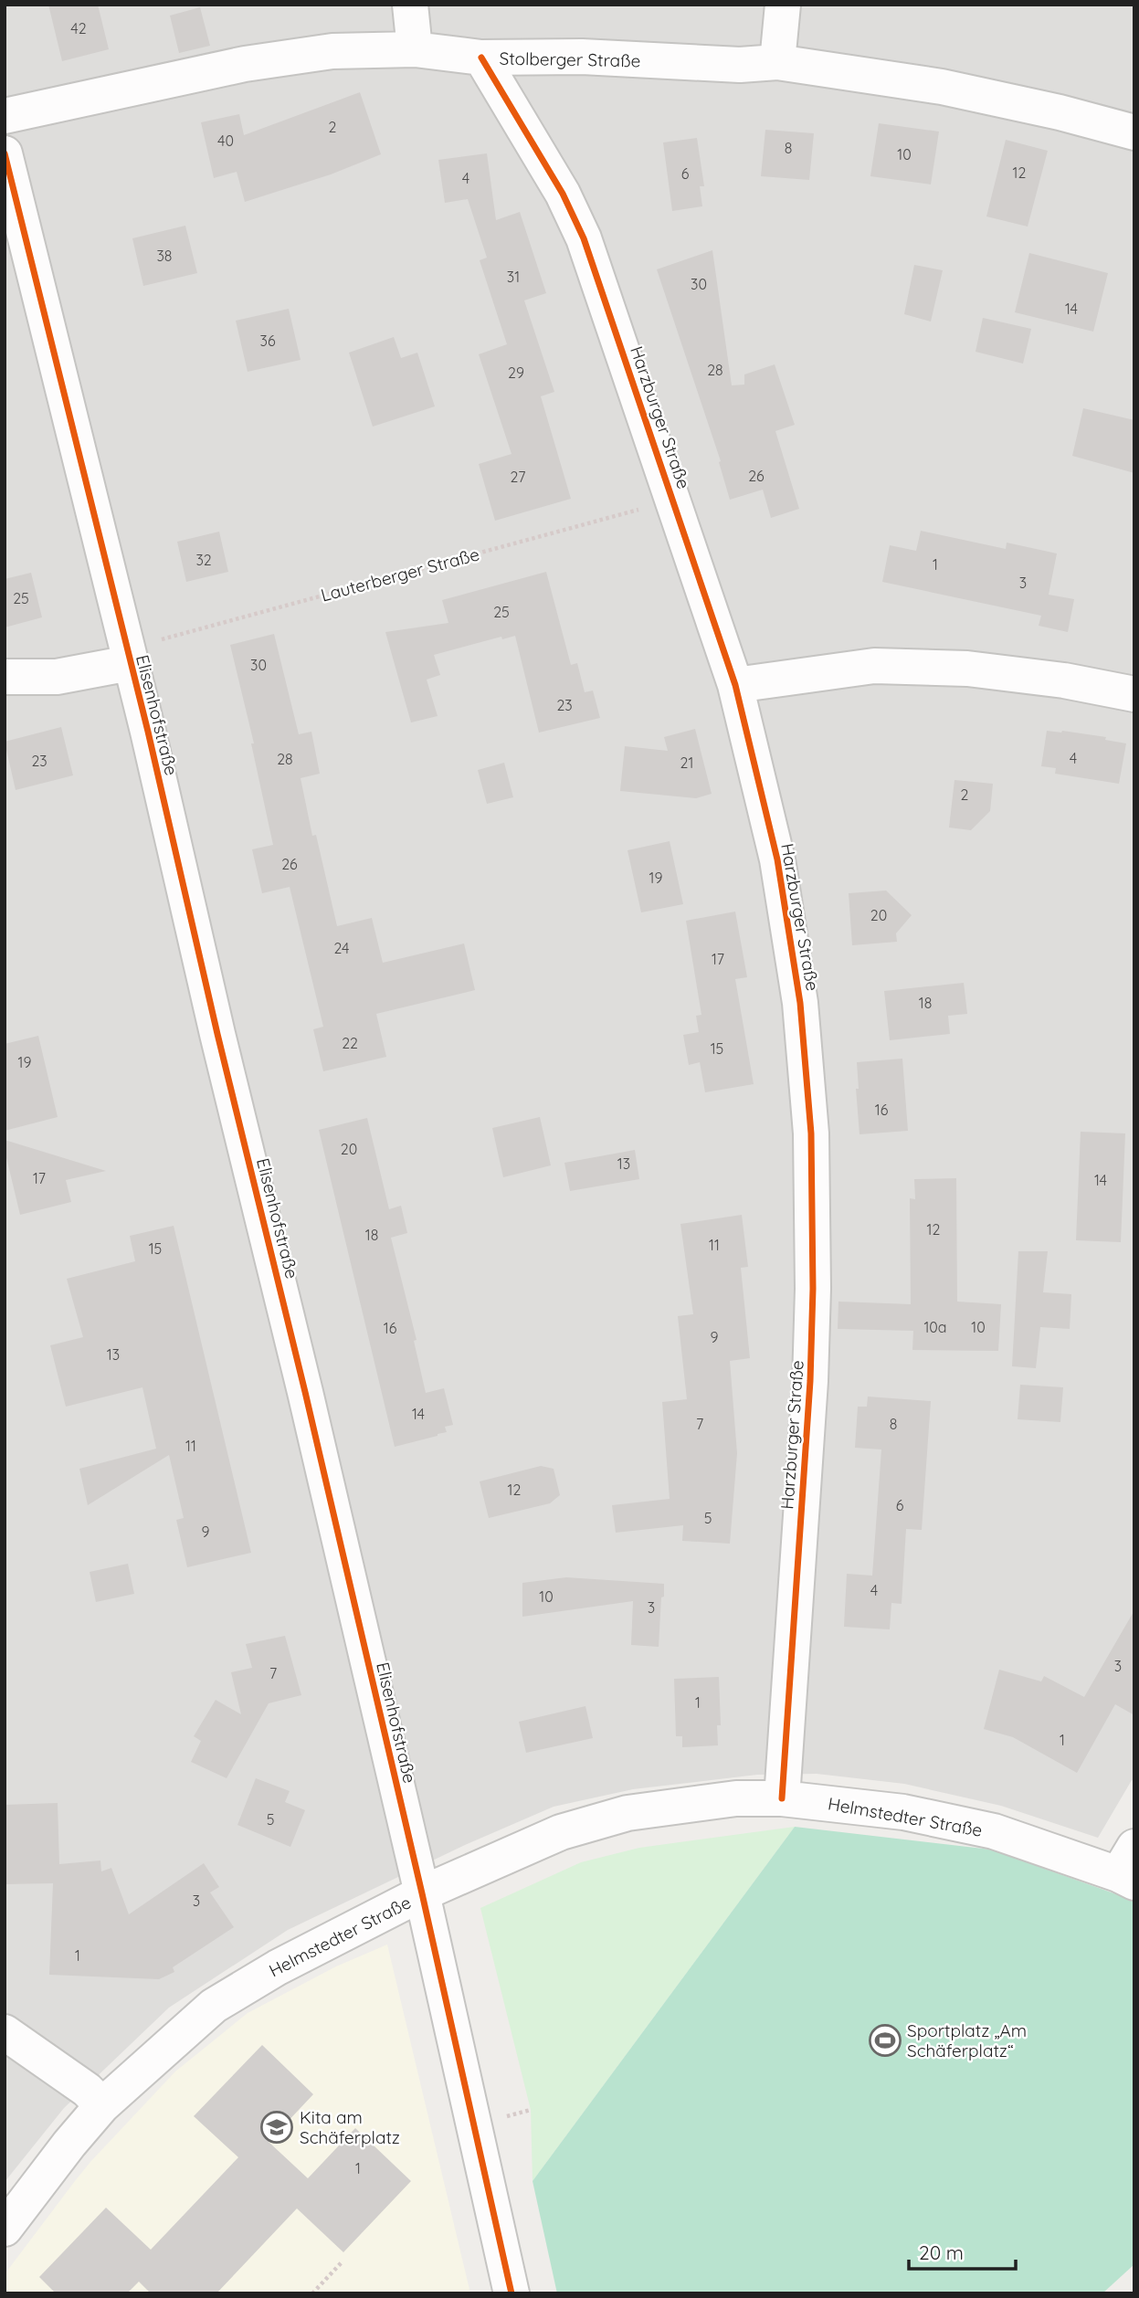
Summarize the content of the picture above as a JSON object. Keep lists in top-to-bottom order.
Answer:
{
  "streets": {
    "street": [
      "Stolberger Straße",
      "Harzburger Straße",
      "Elisenhofstraße",
      "Helmstedter Straße"
    ],
    "path": ["Lauterberger Straße"]
  },
  "crossings": [
    ["Stolberger Straße", "Harzburger Straße"],
    ["Harzburger Straße", "Lauterberger Straße"],
    ["Harzburger Straße", "Helmstedter Straße"],
    ["Lauterberger Straße", "Elisenhofstraße"],
    ["Elisenhofstraße", "Helmstedter Straße"]
  ],
  "places": {
    "sports": ["Sportplatz „Am Schäferplatz“"],
    "school or university": ["Kita am Schäferplatz"]
  },
  "house_numbers": [
    "42",
    "2",
    "40",
    "8",
    "10",
    "12",
    "6",
    "4",
    "38",
    "31",
    "30",
    "14",
    "36",
    "28",
    "29",
    "26",
    "27",
    "32",
    "1",
    "3",
    "25",
    "25",
    "30",
    "23",
    "4",
    "28",
    "23",
    "21",
    "2",
    "26",
    "19",
    "20",
    "24",
    "17",
    "18",
    "22",
    "15",
    "19",
    "16",
    "20",
    "13",
    "17",
    "14",
    "12",
    "18",
    "11",
    "15",
    "10a",
    "10",
    "16",
    "9",
    "13",
    "14",
    "7",
    "8",
    "11",
    "12",
    "6",
    "5",
    "9",
    "4",
    "10",
    "3",
    "3",
    "7",
    "1",
    "1",
    "5",
    "3",
    "1",
    "1"
  ],
  "scale_bar": "20 m"
}
